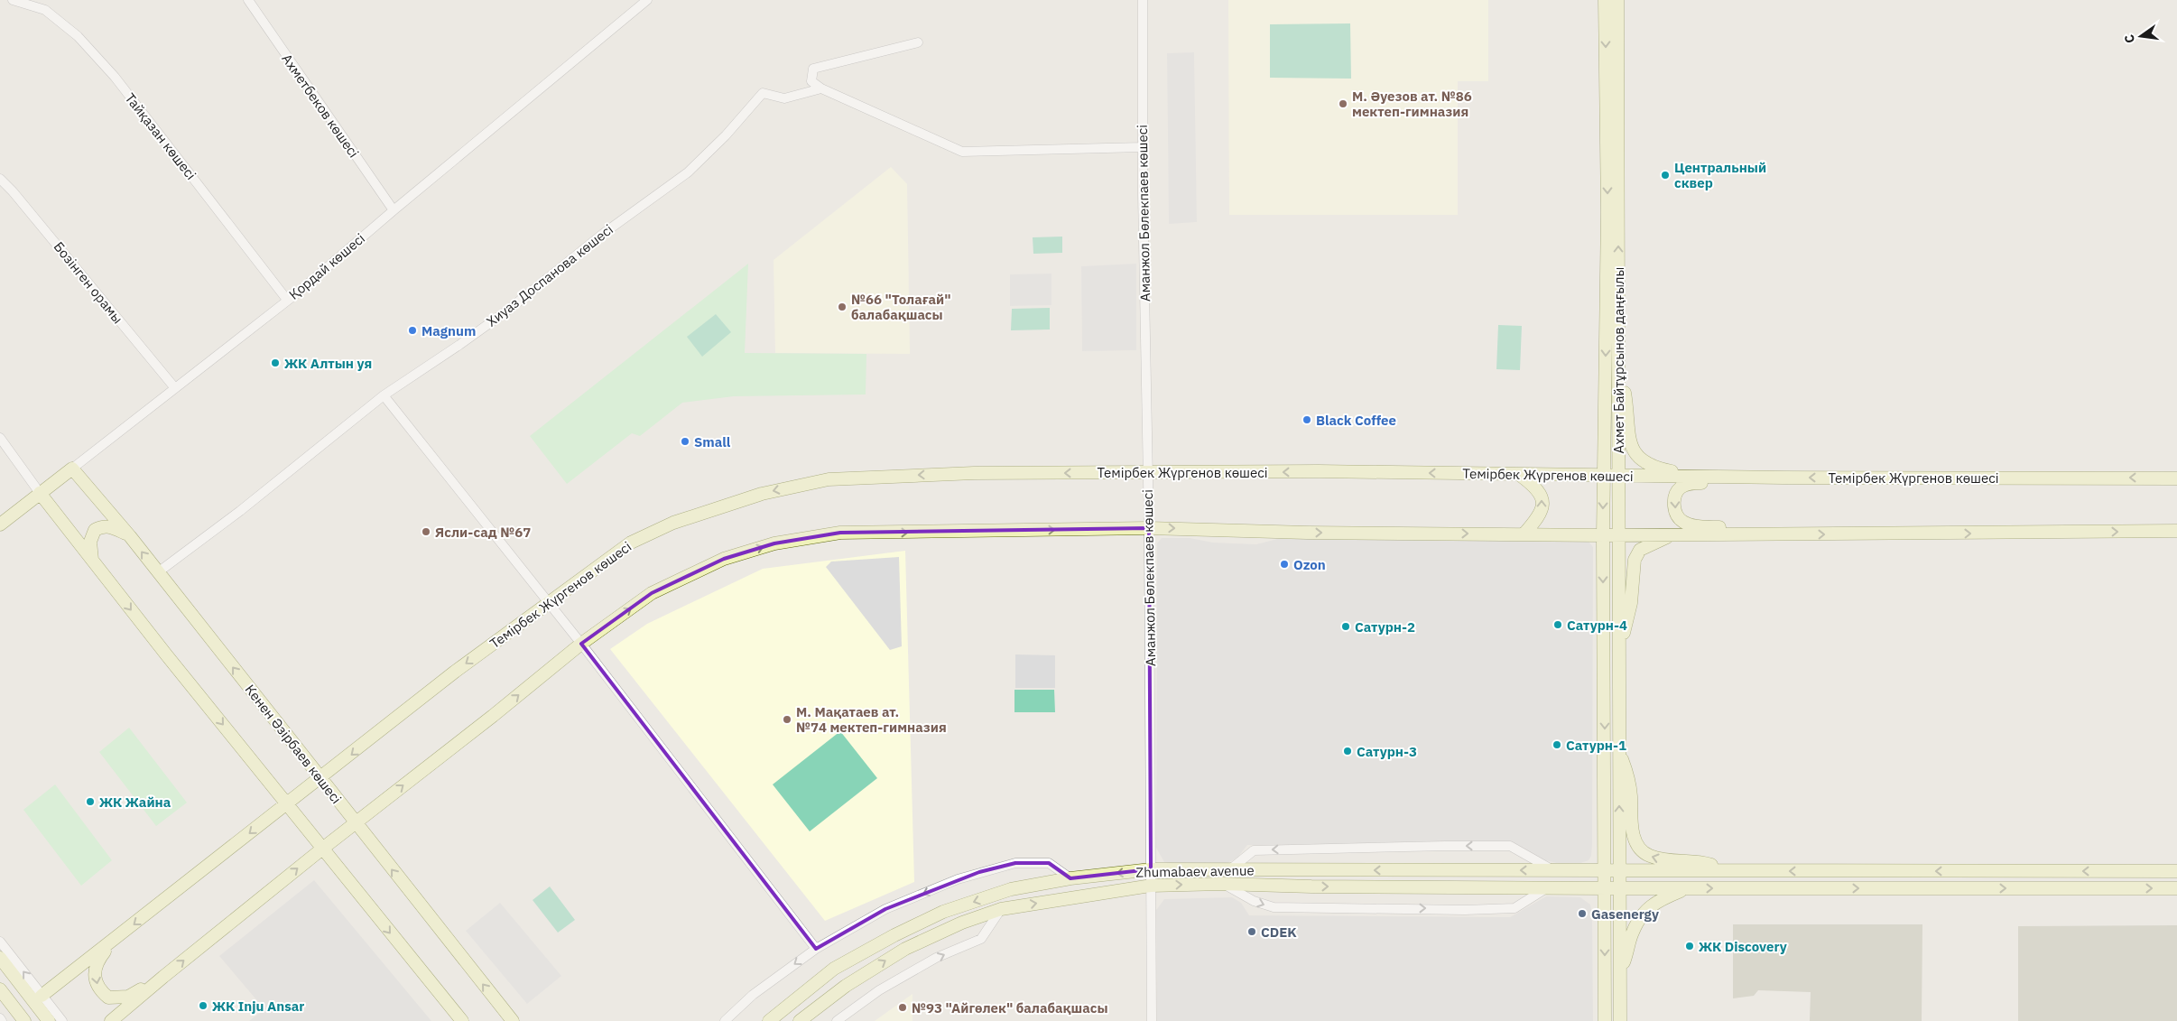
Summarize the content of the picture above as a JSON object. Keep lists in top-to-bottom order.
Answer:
{
  "streets": {
    "street": [
      "Ахметбеков көшесі",
      "Тайқазан көшесі",
      "Аманжол Бөлекпаев көшесі",
      "Қордай көшесі",
      "Хиуаз Доспанова көшесі",
      "Бозінген орамы",
      "Ахмет Байтұрсынов даңғылы",
      "Темірбек Жүргенов көшесі",
      "Кенен Әзірбаев көшесі",
      "Zhumabaev avenue"
    ]
  },
  "crossings": [
    ["Ахметбеков көшесі", "Қордай көшесі"],
    ["Тайқазан көшесі", "Қордай көшесі"],
    ["Аманжол Бөлекпаев көшесі", "Темірбек Жүргенов көшесі"],
    ["Аманжол Бөлекпаев көшесі", "Zhumabaev avenue"],
    ["Қордай көшесі", "Бозінген орамы"],
    ["Қордай көшесі", "Кенен Әзірбаев көшесі"],
    ["Хиуаз Доспанова көшесі", "Кенен Әзірбаев көшесі"],
    ["Ахмет Байтұрсынов даңғылы", "Темірбек Жүргенов көшесі"],
    ["Ахмет Байтұрсынов даңғылы", "Zhumabaev avenue"],
    ["Темірбек Жүргенов көшесі", "Кенен Әзірбаев көшесі"]
  ],
  "places": [
    "М. Әуезов ат. №86 мектеп-гимназия",
    "Центральный сквер",
    "№66 \"Толағай\" балабақшасы",
    "Magnum",
    "ЖК Алтын уя",
    "Black Coffee",
    "Small",
    "Ясли-сад №67",
    "Ozon",
    "Сатурн-4",
    "Сатурн-2",
    "М. Мақатаев ат. №74 мектеп-гимназия",
    "Сатурн-1",
    "Сатурн-3",
    "ЖК Жайна",
    "Gasenergy",
    "CDEK",
    "ЖК Discovery",
    "ЖК Inju Ansar",
    "№93 \"Айгөлек\" балабақшасы"
  ],
  "north": "left"
}
